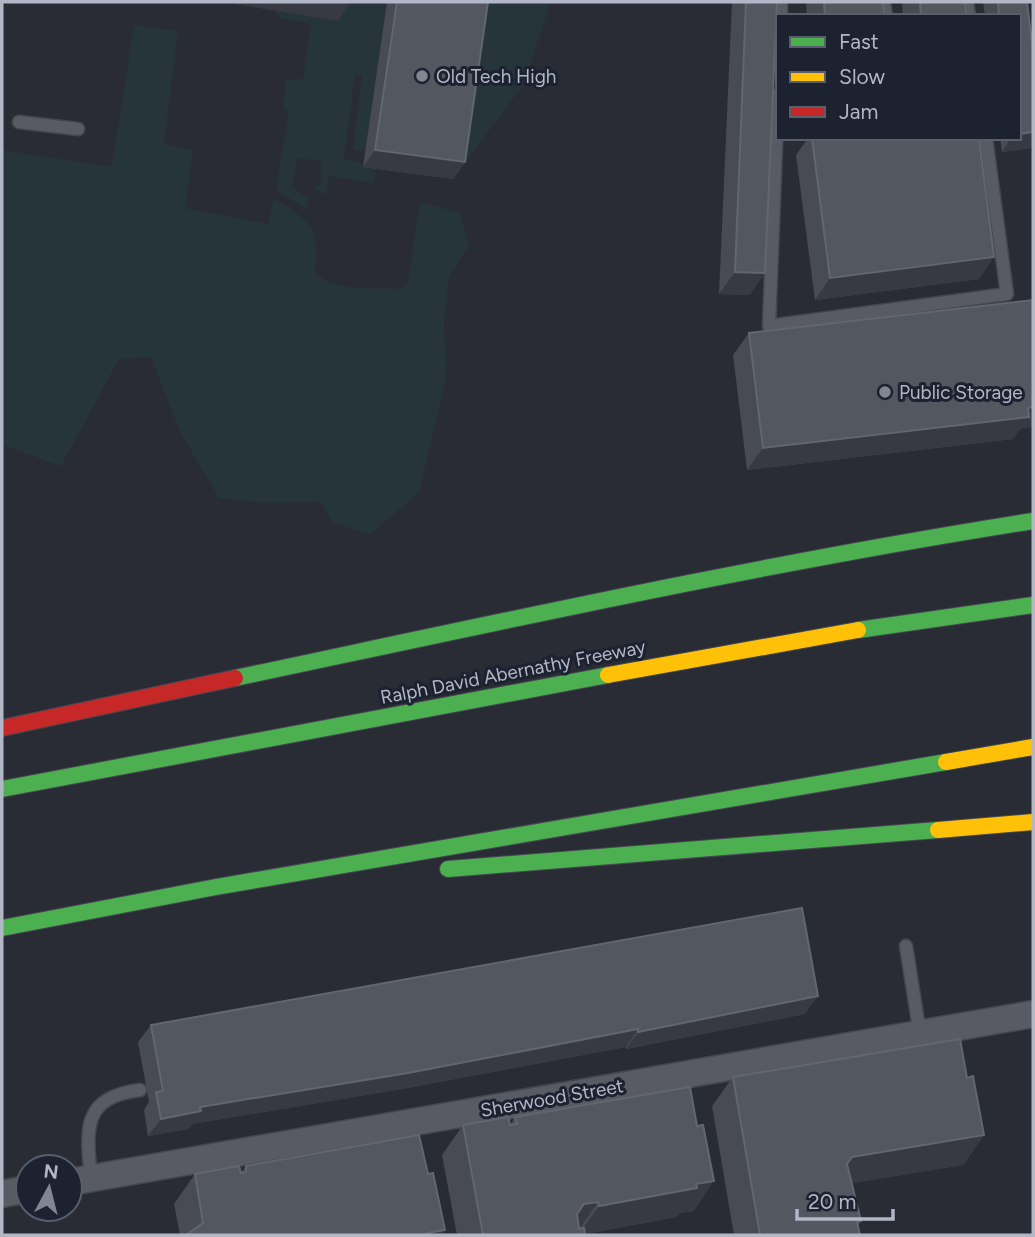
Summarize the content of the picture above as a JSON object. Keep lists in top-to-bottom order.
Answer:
{
  "streets": {
    "highway": ["Ralph David Abernathy Freeway"],
    "street": ["Sherwood Street"]
  },
  "places": ["Old Tech High", "Public Storage"],
  "legend": ["Fast", "Slow", "Jam"],
  "scale_bar": "20 m",
  "north": "top"
}
